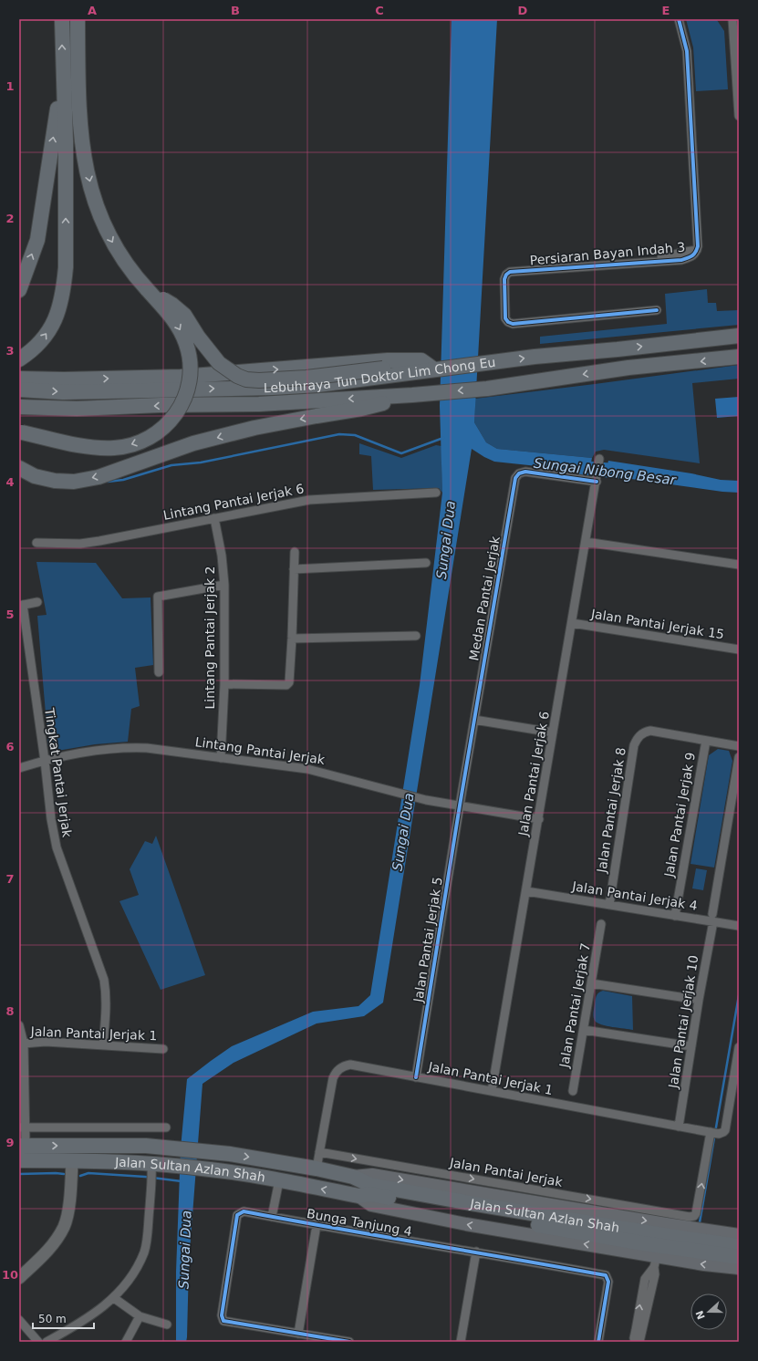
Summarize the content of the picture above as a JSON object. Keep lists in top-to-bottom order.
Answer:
{
  "streets": {
    "highway": ["Lebuhraya Tun Doktor Lim Chong Eu", "Jalan Sultan Azlan Shah"],
    "street": [
      "Persiaran Bayan Indah 3",
      "Lintang Pantai Jerjak 6",
      "Medan Pantai Jerjak",
      "Jalan Pantai Jerjak 15",
      "Lintang Pantai Jerjak 2",
      "Lintang Pantai Jerjak",
      "Tingkat Pantai Jerjak",
      "Jalan Pantai Jerjak 6",
      "Jalan Pantai Jerjak 8",
      "Jalan Pantai Jerjak 9",
      "Jalan Pantai Jerjak 4",
      "Jalan Pantai Jerjak 5",
      "Jalan Pantai Jerjak 7",
      "Jalan Pantai Jerjak 10",
      "Jalan Pantai Jerjak 1",
      "Jalan Pantai Jerjak",
      "Bunga Tanjung 4"
    ]
  },
  "crossings": [
    ["Lintang Pantai Jerjak 6", "Lintang Pantai Jerjak 2"],
    ["Medan Pantai Jerjak", "Lintang Pantai Jerjak"],
    ["Medan Pantai Jerjak", "Jalan Pantai Jerjak 6"],
    ["Medan Pantai Jerjak", "Jalan Pantai Jerjak 5"],
    ["Jalan Pantai Jerjak 15", "Jalan Pantai Jerjak 6"],
    ["Lintang Pantai Jerjak 2", "Lintang Pantai Jerjak"],
    ["Lintang Pantai Jerjak", "Tingkat Pantai Jerjak"],
    ["Lintang Pantai Jerjak", "Jalan Pantai Jerjak 6"],
    ["Lintang Pantai Jerjak", "Jalan Pantai Jerjak 5"],
    ["Tingkat Pantai Jerjak", "Jalan Pantai Jerjak 1"],
    ["Jalan Pantai Jerjak 6", "Jalan Pantai Jerjak 4"],
    ["Jalan Pantai Jerjak 6", "Jalan Pantai Jerjak 1"],
    ["Jalan Pantai Jerjak 8", "Jalan Pantai Jerjak 9"],
    ["Jalan Pantai Jerjak 8", "Jalan Pantai Jerjak 4"],
    ["Jalan Pantai Jerjak 9", "Jalan Pantai Jerjak 4"],
    ["Jalan Pantai Jerjak 4", "Jalan Pantai Jerjak 10"],
    ["Jalan Pantai Jerjak 5", "Jalan Pantai Jerjak 1"],
    ["Jalan Pantai Jerjak 10", "Jalan Pantai Jerjak 1"],
    ["Jalan Pantai Jerjak 1", "Jalan Sultan Azlan Shah"],
    ["Jalan Pantai Jerjak 1", "Jalan Pantai Jerjak"]
  ],
  "one_way": ["Jalan Pantai Jerjak"],
  "water": ["Sungai Nibong Besar", "Sungai Dua"],
  "scale_bar": "50 m",
  "north": "left",
  "grid": {
    "columns": [
      "A",
      "B",
      "C",
      "D",
      "E"
    ],
    "rows": [
      "1",
      "2",
      "3",
      "4",
      "5",
      "6",
      "7",
      "8",
      "9",
      "10"
    ]
  }
}
